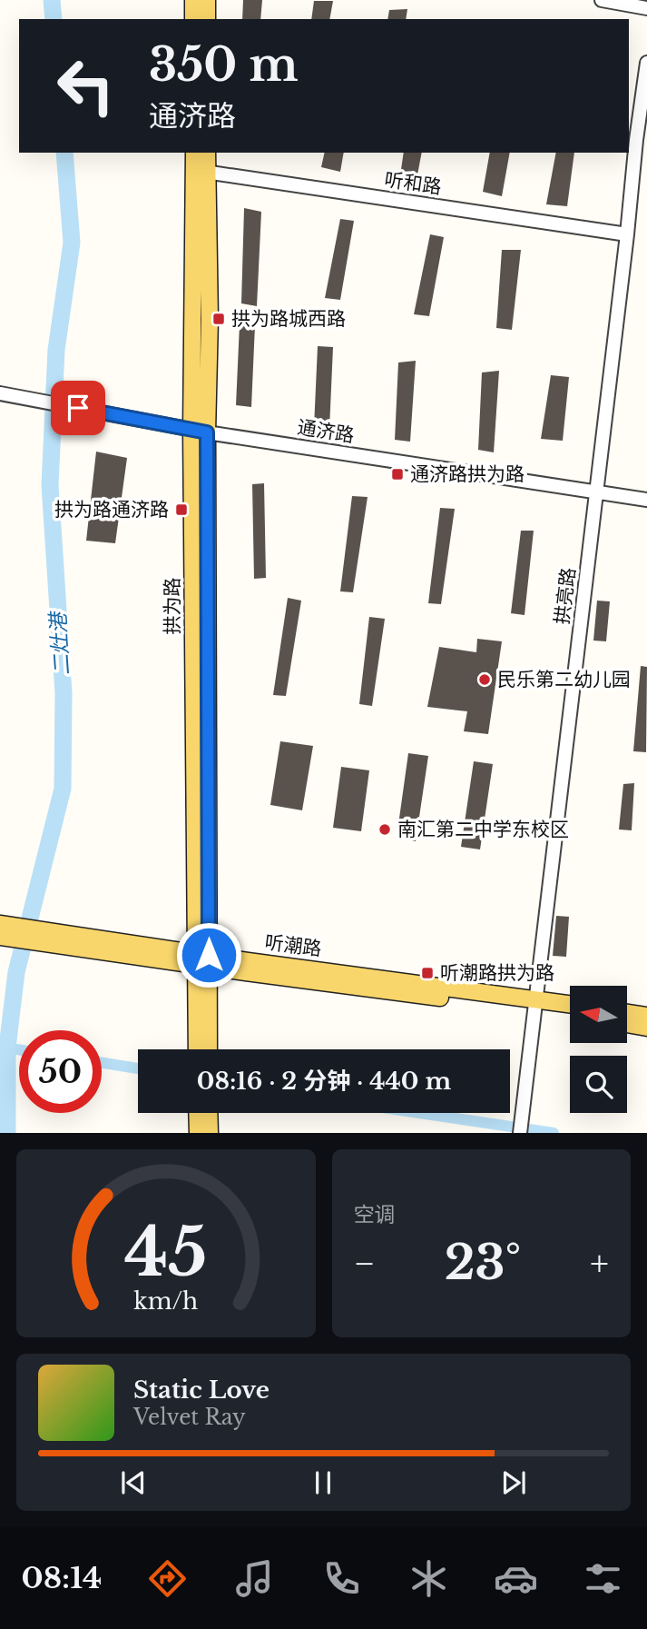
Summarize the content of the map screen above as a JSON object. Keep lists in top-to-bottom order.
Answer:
{
  "streets": {
    "main road": ["拱为路", "听潮路"],
    "street": ["听和路", "通济路", "拱亮路"]
  },
  "crossings": [
    ["听和路", "拱亮路"],
    ["听和路", "拱为路"],
    ["通济路", "拱亮路"],
    ["通济路", "拱为路"],
    ["拱亮路", "听潮路"],
    ["拱为路", "听潮路"]
  ],
  "water": ["二灶港"],
  "places": {
    "transit": [
      "拱为路城西路",
      "通济路拱为路",
      "拱为路通济路",
      "听潮路拱为路"
    ],
    "other": ["民乐第二幼儿园", "南汇第二中学东校区"]
  },
  "north": "left",
  "page": {
    "turn": ["350 m", "通济路"],
    "limit": "50",
    "trip": "08:16 · 2 分钟 · 440 m",
    "tile": "空调",
    "heat": ["−", "23°", "+"],
    "song": ["Static Love", "Velvet Ray"],
    "tabs": "08:14",
    "gauge": ["45", "km/h"]
  }
}
